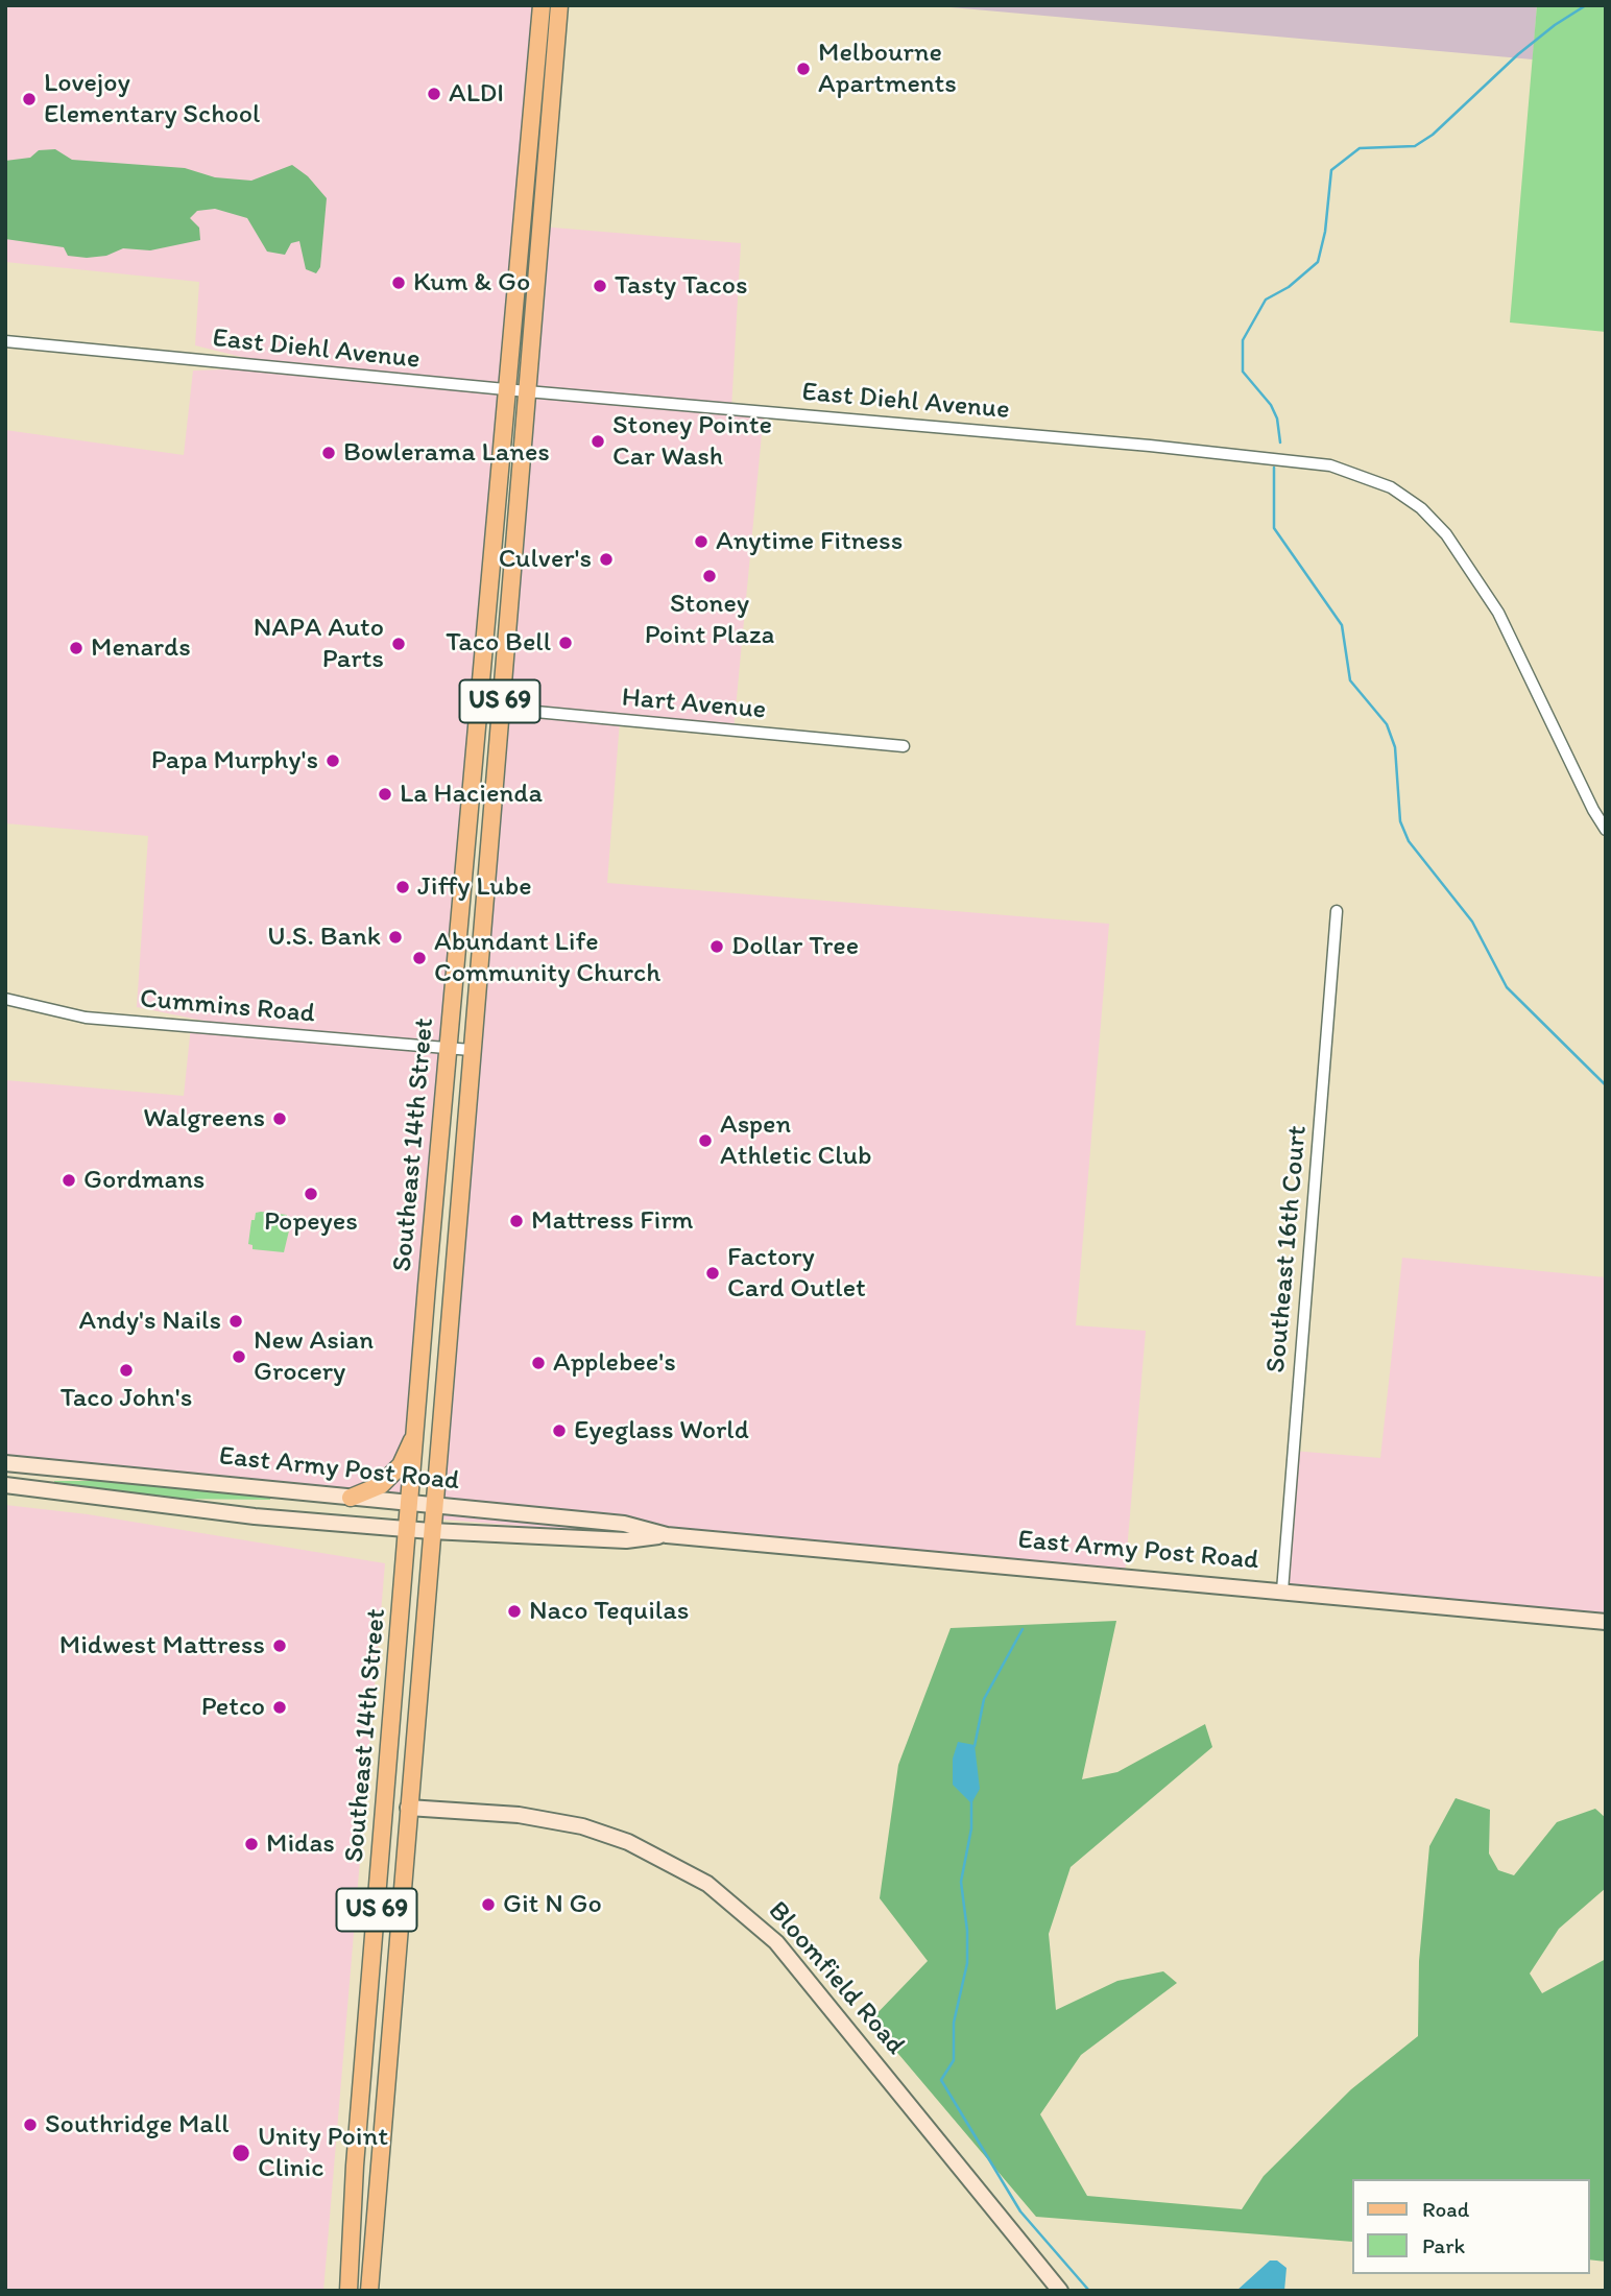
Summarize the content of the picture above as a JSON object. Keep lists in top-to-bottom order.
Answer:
{
  "streets": {
    "main road": [
      "US 69",
      "Southeast 14th Street",
      "East Army Post Road",
      "Bloomfield Road"
    ],
    "street": [
      "East Diehl Avenue",
      "Hart Avenue",
      "Cummins Road",
      "Southeast 16th Court"
    ]
  },
  "crossings": [
    ["East Diehl Avenue", "Southeast 14th Street"],
    ["Hart Avenue", "Southeast 14th Street"],
    ["Cummins Road", "Southeast 14th Street"],
    ["Southeast 14th Street", "East Army Post Road"],
    ["Southeast 14th Street", "Bloomfield Road"],
    ["Southeast 16th Court", "East Army Post Road"]
  ],
  "places": [
    "Melbourne Apartments",
    "ALDI",
    "Lovejoy Elementary School",
    "Kum & Go",
    "Tasty Tacos",
    "Stoney Pointe Car Wash",
    "Bowlerama Lanes",
    "Anytime Fitness",
    "Culver's",
    "Stoney Point Plaza",
    "Taco Bell",
    "NAPA Auto Parts",
    "Menards",
    "Papa Murphy's",
    "La Hacienda",
    "Jiffy Lube",
    "U.S. Bank",
    "Dollar Tree",
    "Abundant Life Community Church",
    "Walgreens",
    "Aspen Athletic Club",
    "Gordmans",
    "Popeyes",
    "Mattress Firm",
    "Factory Card Outlet",
    "Andy's Nails",
    "New Asian Grocery",
    "Applebee's",
    "Taco John's",
    "Eyeglass World",
    "Naco Tequilas",
    "Midwest Mattress",
    "Petco",
    "Midas",
    "Git N Go",
    "Southridge Mall",
    "Unity Point Clinic"
  ],
  "legend": ["Road", "Park"]
}
